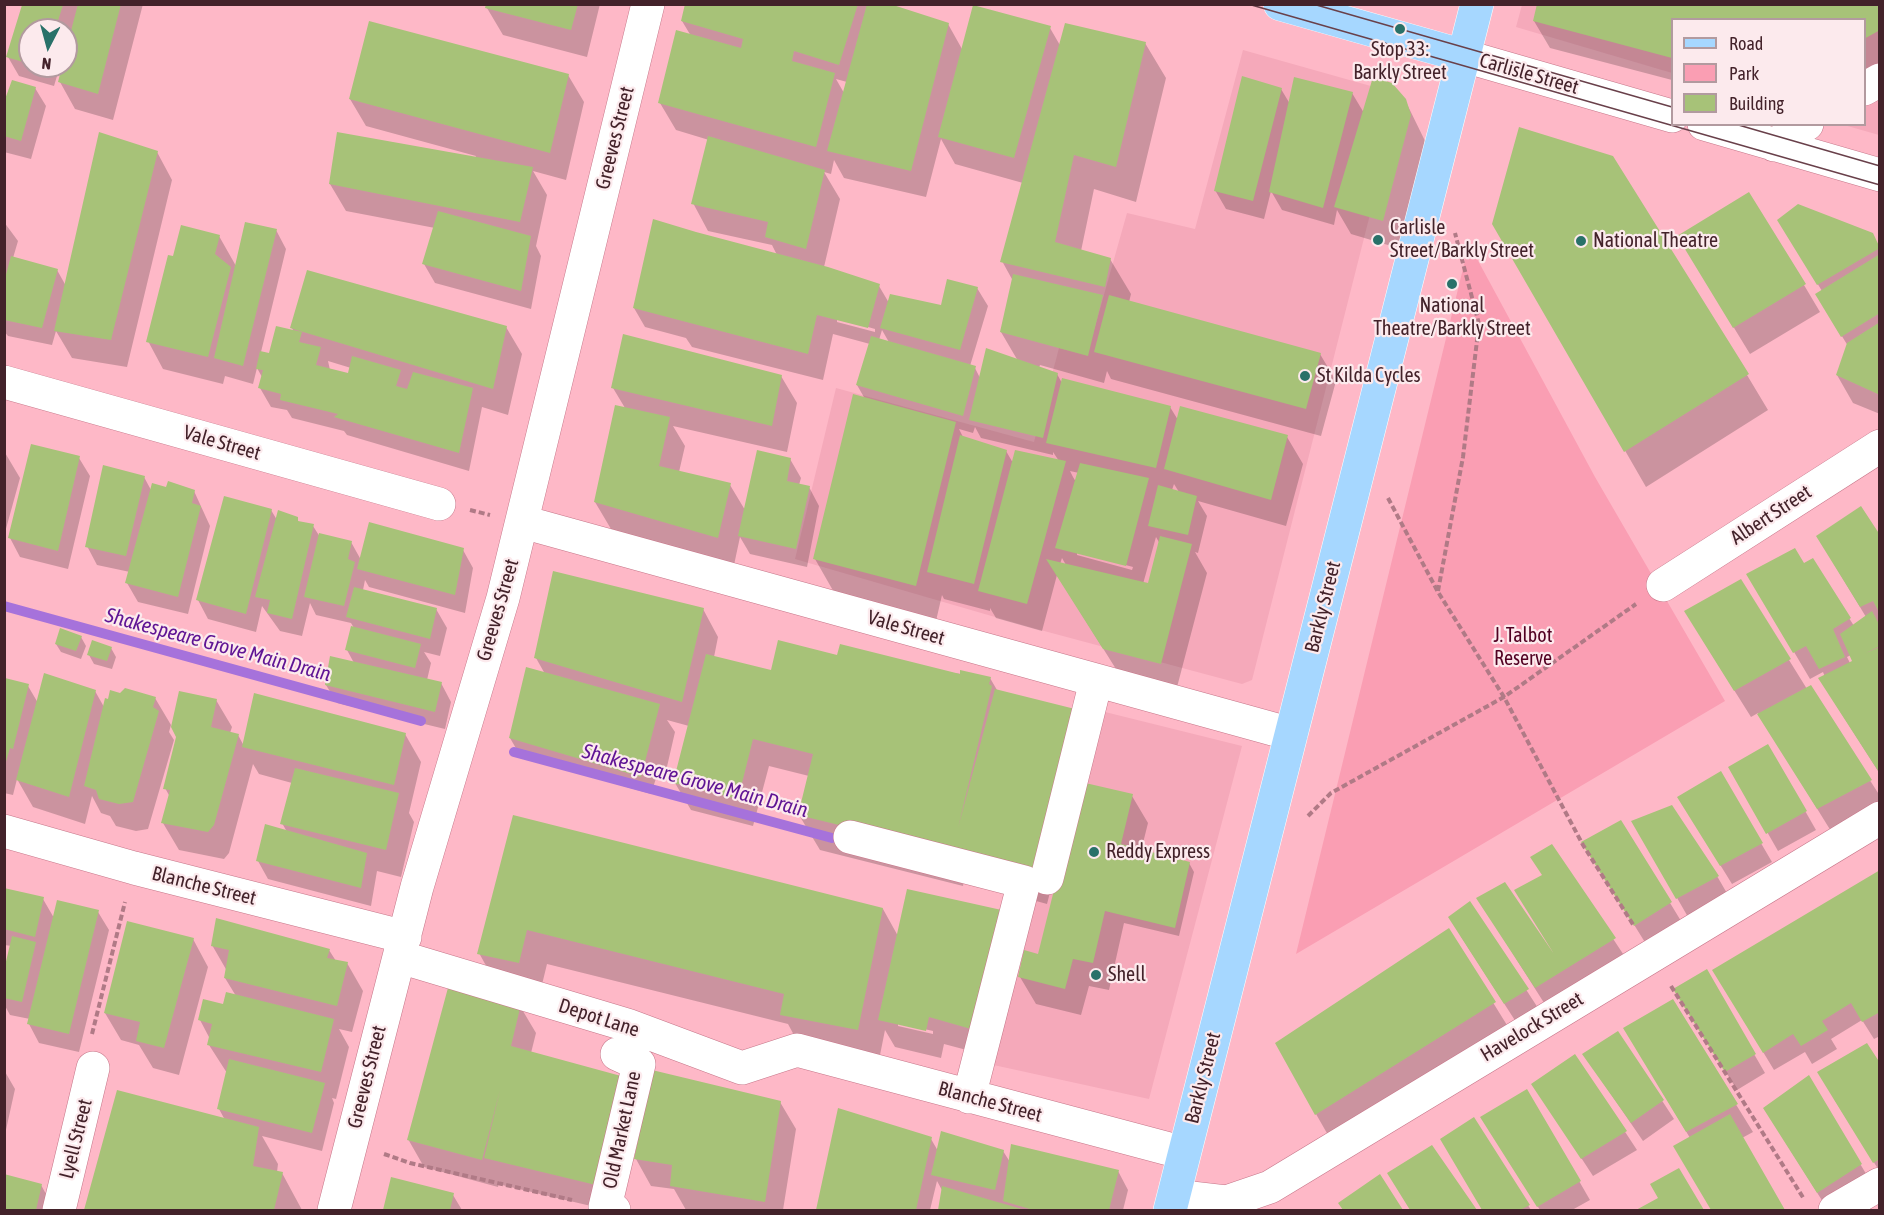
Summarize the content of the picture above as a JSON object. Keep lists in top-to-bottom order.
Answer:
{
  "streets": {
    "main road": ["Carlisle Street", "Barkly Street"],
    "street": [
      "Greeves Street",
      "Vale Street",
      "Albert Street",
      "Blanche Street",
      "Depot Lane",
      "Havelock Street",
      "Old Market Lane",
      "Lyell Street"
    ]
  },
  "crossings": [
    ["Carlisle Street", "Barkly Street"],
    ["Greeves Street", "Vale Street"],
    ["Greeves Street", "Blanche Street"],
    ["Greeves Street", "Depot Lane"],
    ["Vale Street", "Barkly Street"],
    ["Barkly Street", "Blanche Street"],
    ["Barkly Street", "Havelock Street"],
    ["Blanche Street", "Depot Lane"]
  ],
  "water": ["Shakespeare Grove Main Drain"],
  "parks": ["J. Talbot Reserve"],
  "places": [
    "Stop 33: Barkly Street",
    "Carlisle Street/Barkly Street",
    "National Theatre",
    "National Theatre/Barkly Street",
    "St Kilda Cycles",
    "Reddy Express",
    "Shell"
  ],
  "legend": ["Road", "Park", "Building"],
  "north": "bottom"
}
